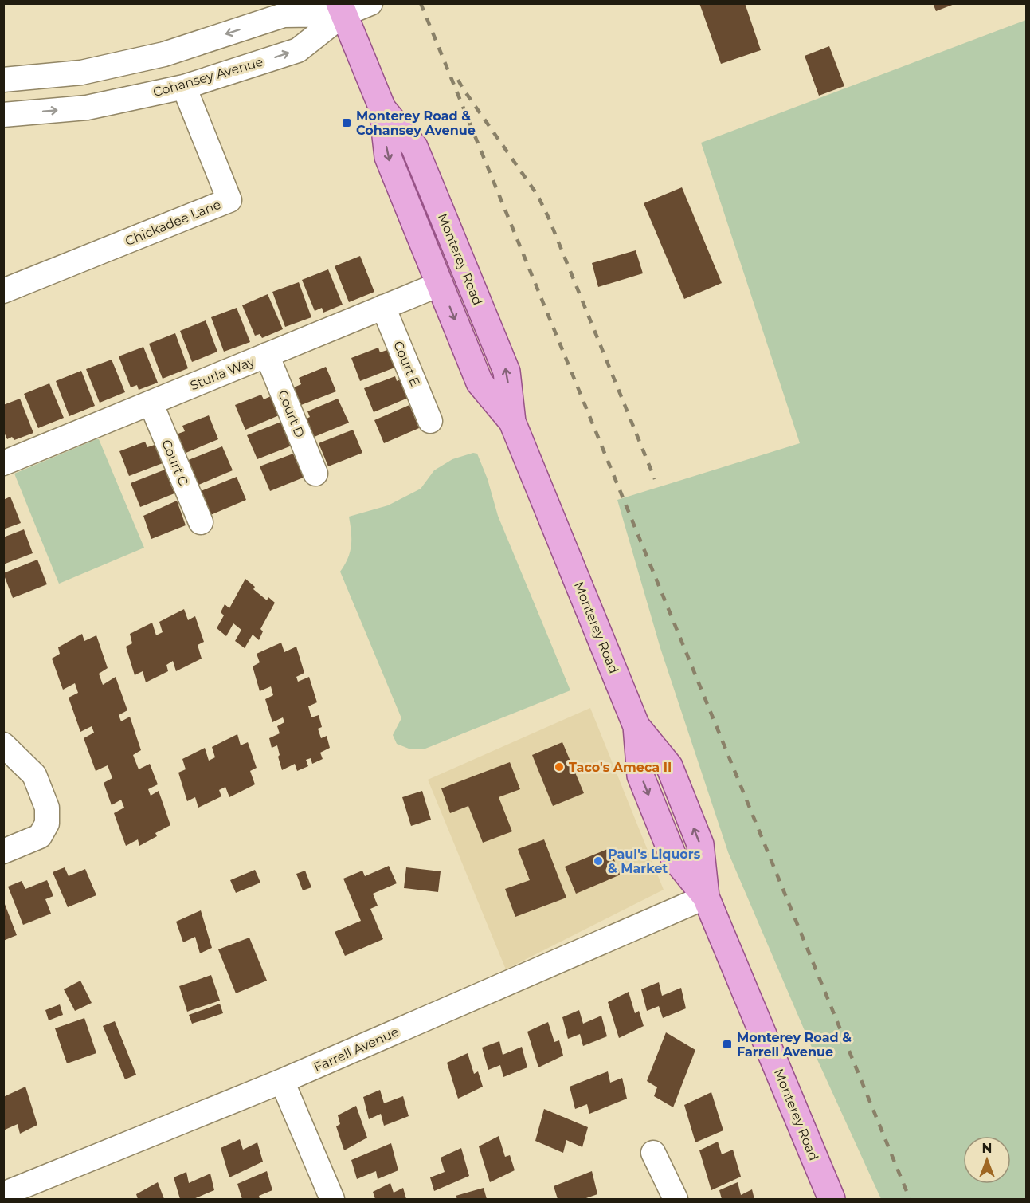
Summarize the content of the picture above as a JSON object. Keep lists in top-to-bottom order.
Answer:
{
  "streets": {
    "main road": ["Monterey Road"],
    "street": [
      "Cohansey Avenue",
      "Chickadee Lane",
      "Court E",
      "Sturla Way",
      "Court D",
      "Court C",
      "Farrell Avenue"
    ]
  },
  "crossings": [
    ["Cohansey Avenue", "Chickadee Lane"],
    ["Cohansey Avenue", "Monterey Road"],
    ["Monterey Road", "Sturla Way"],
    ["Monterey Road", "Farrell Avenue"],
    ["Court E", "Sturla Way"],
    ["Sturla Way", "Court D"],
    ["Sturla Way", "Court C"]
  ],
  "places": {
    "transit": ["Monterey Road & Cohansey Avenue", "Monterey Road & Farrell Avenue"],
    "other": ["Taco's Ameca II", "Paul's Liquors & Market"]
  },
  "north": "top"
}
